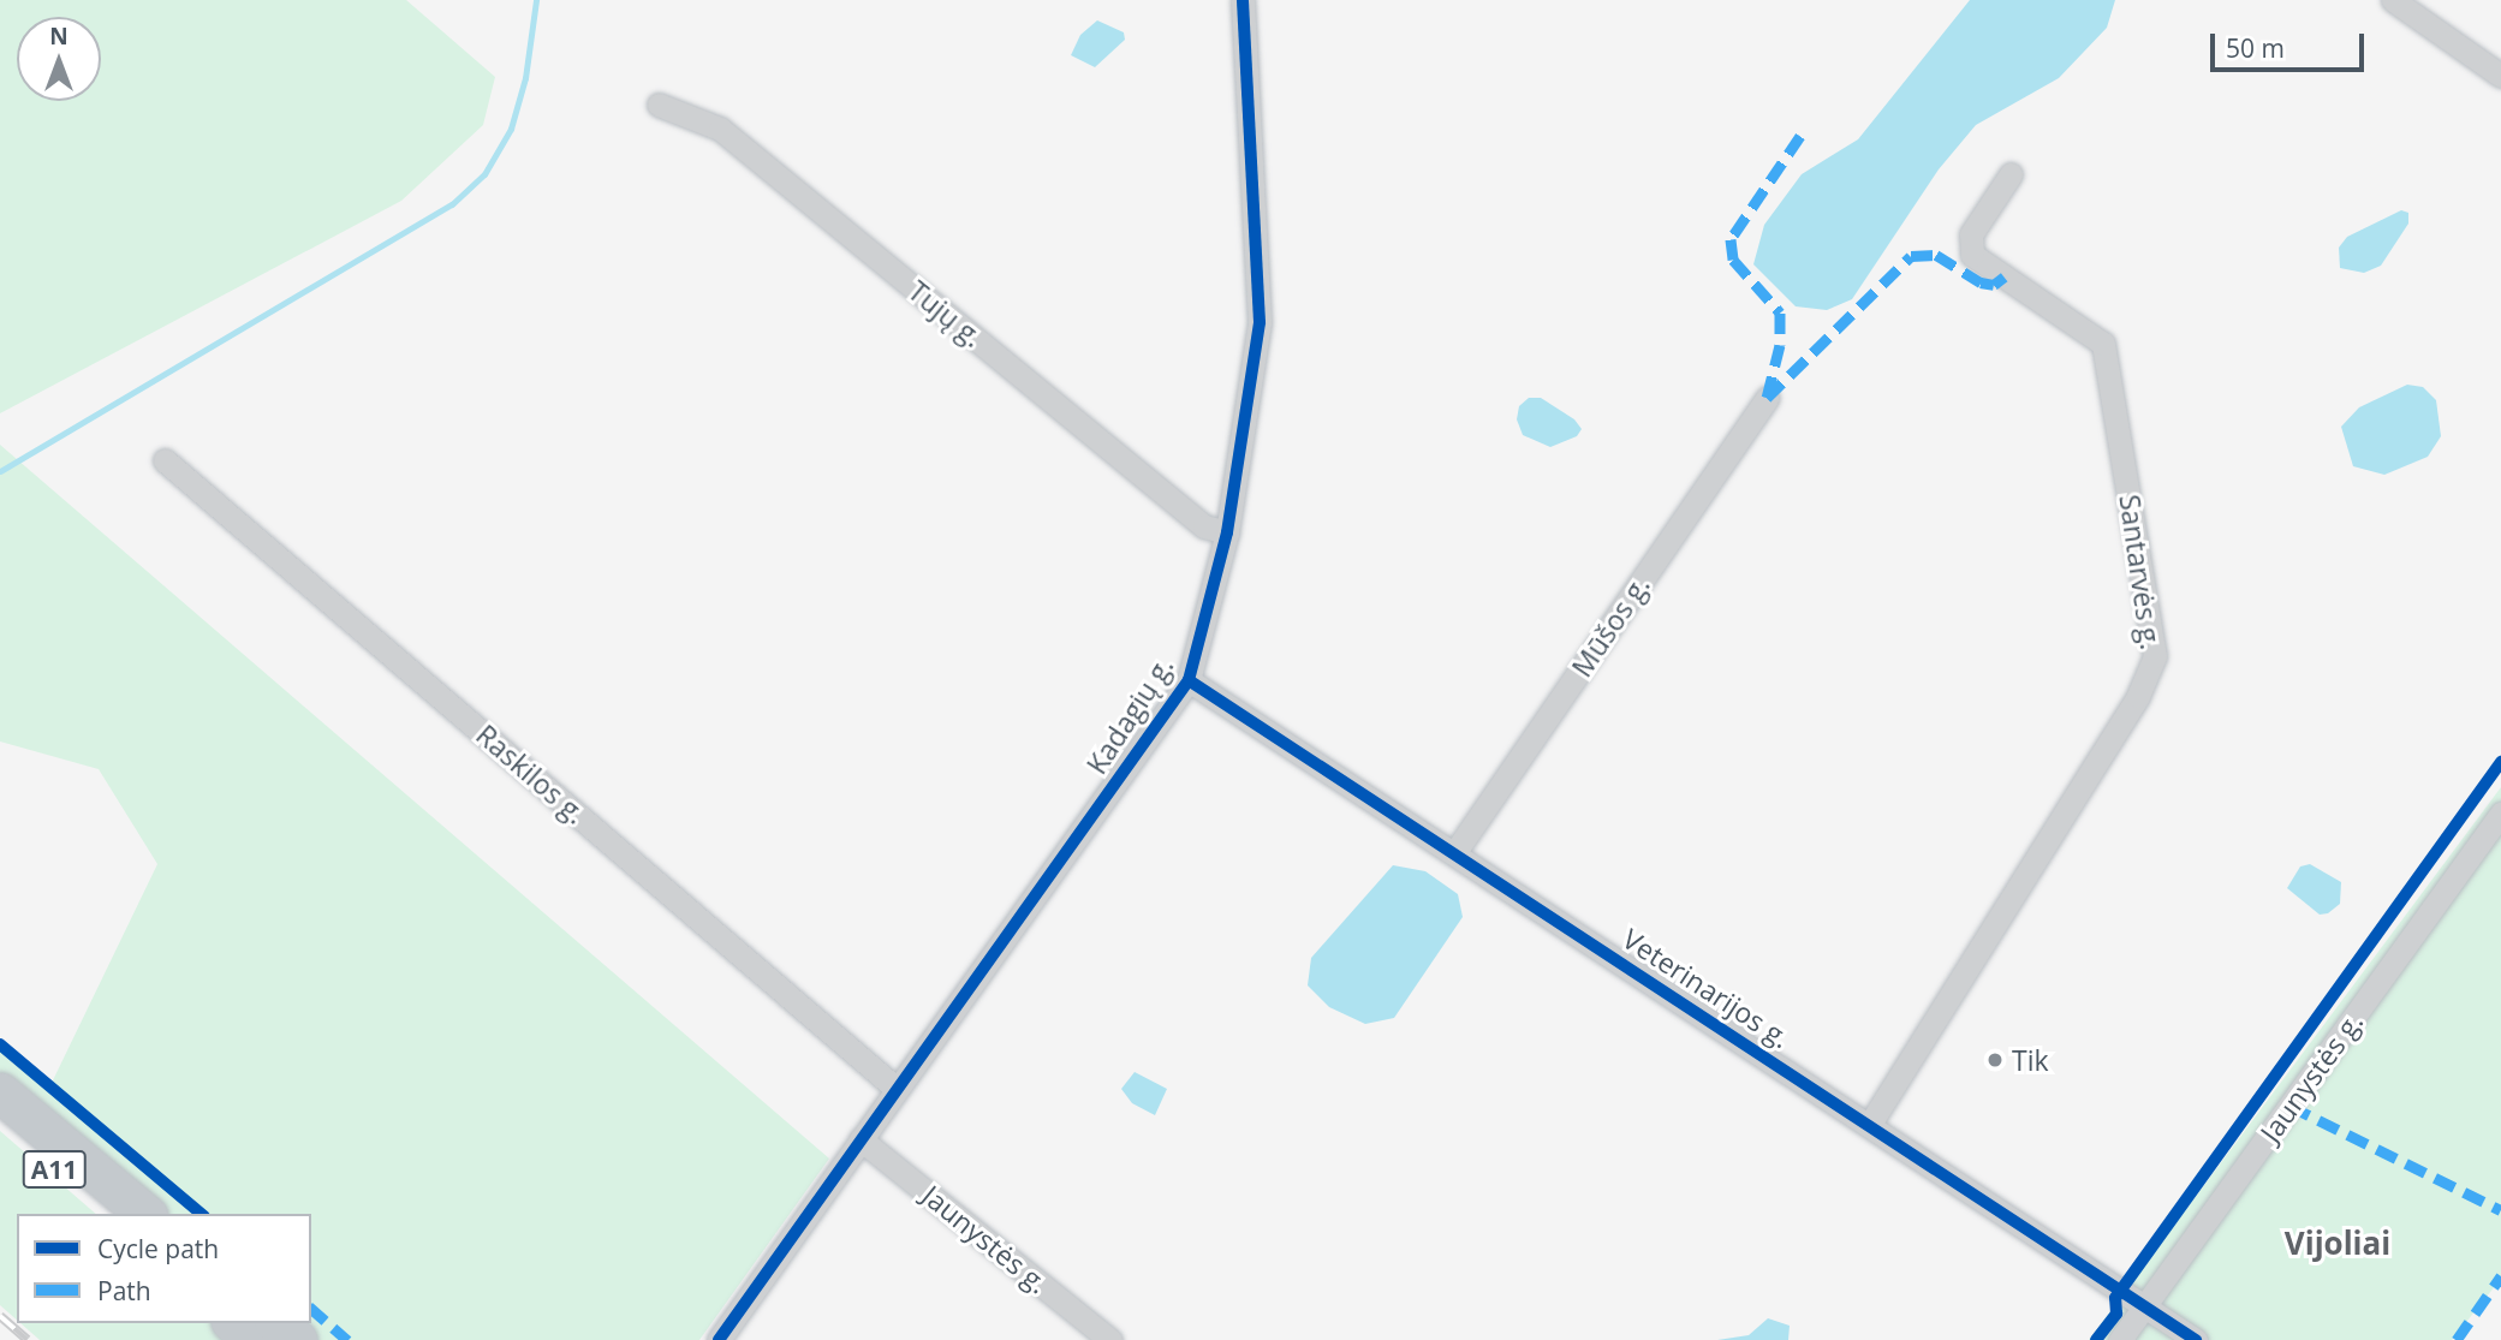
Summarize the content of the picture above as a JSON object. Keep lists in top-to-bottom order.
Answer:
{
  "streets": {
    "highway": ["A11"],
    "street": [
      "Tujų g.",
      "Santarvės g.",
      "Mūšos g.",
      "Kadagių g.",
      "Raskilos g.",
      "Veterinarijos g.",
      "Jaunystės g."
    ]
  },
  "crossings": [
    ["Tujų g.", "Kadagių g."],
    ["Santarvės g.", "Veterinarijos g."],
    ["Mūšos g.", "Veterinarijos g."],
    ["Kadagių g.", "Raskilos g."],
    ["Kadagių g.", "Veterinarijos g."],
    ["Kadagių g.", "Jaunystės g."],
    ["Veterinarijos g.", "Jaunystės g."]
  ],
  "districts": ["Vijoliai"],
  "places": ["Tik"],
  "legend": ["Cycle path", "Path"],
  "scale_bar": "50 m",
  "north": "top"
}
